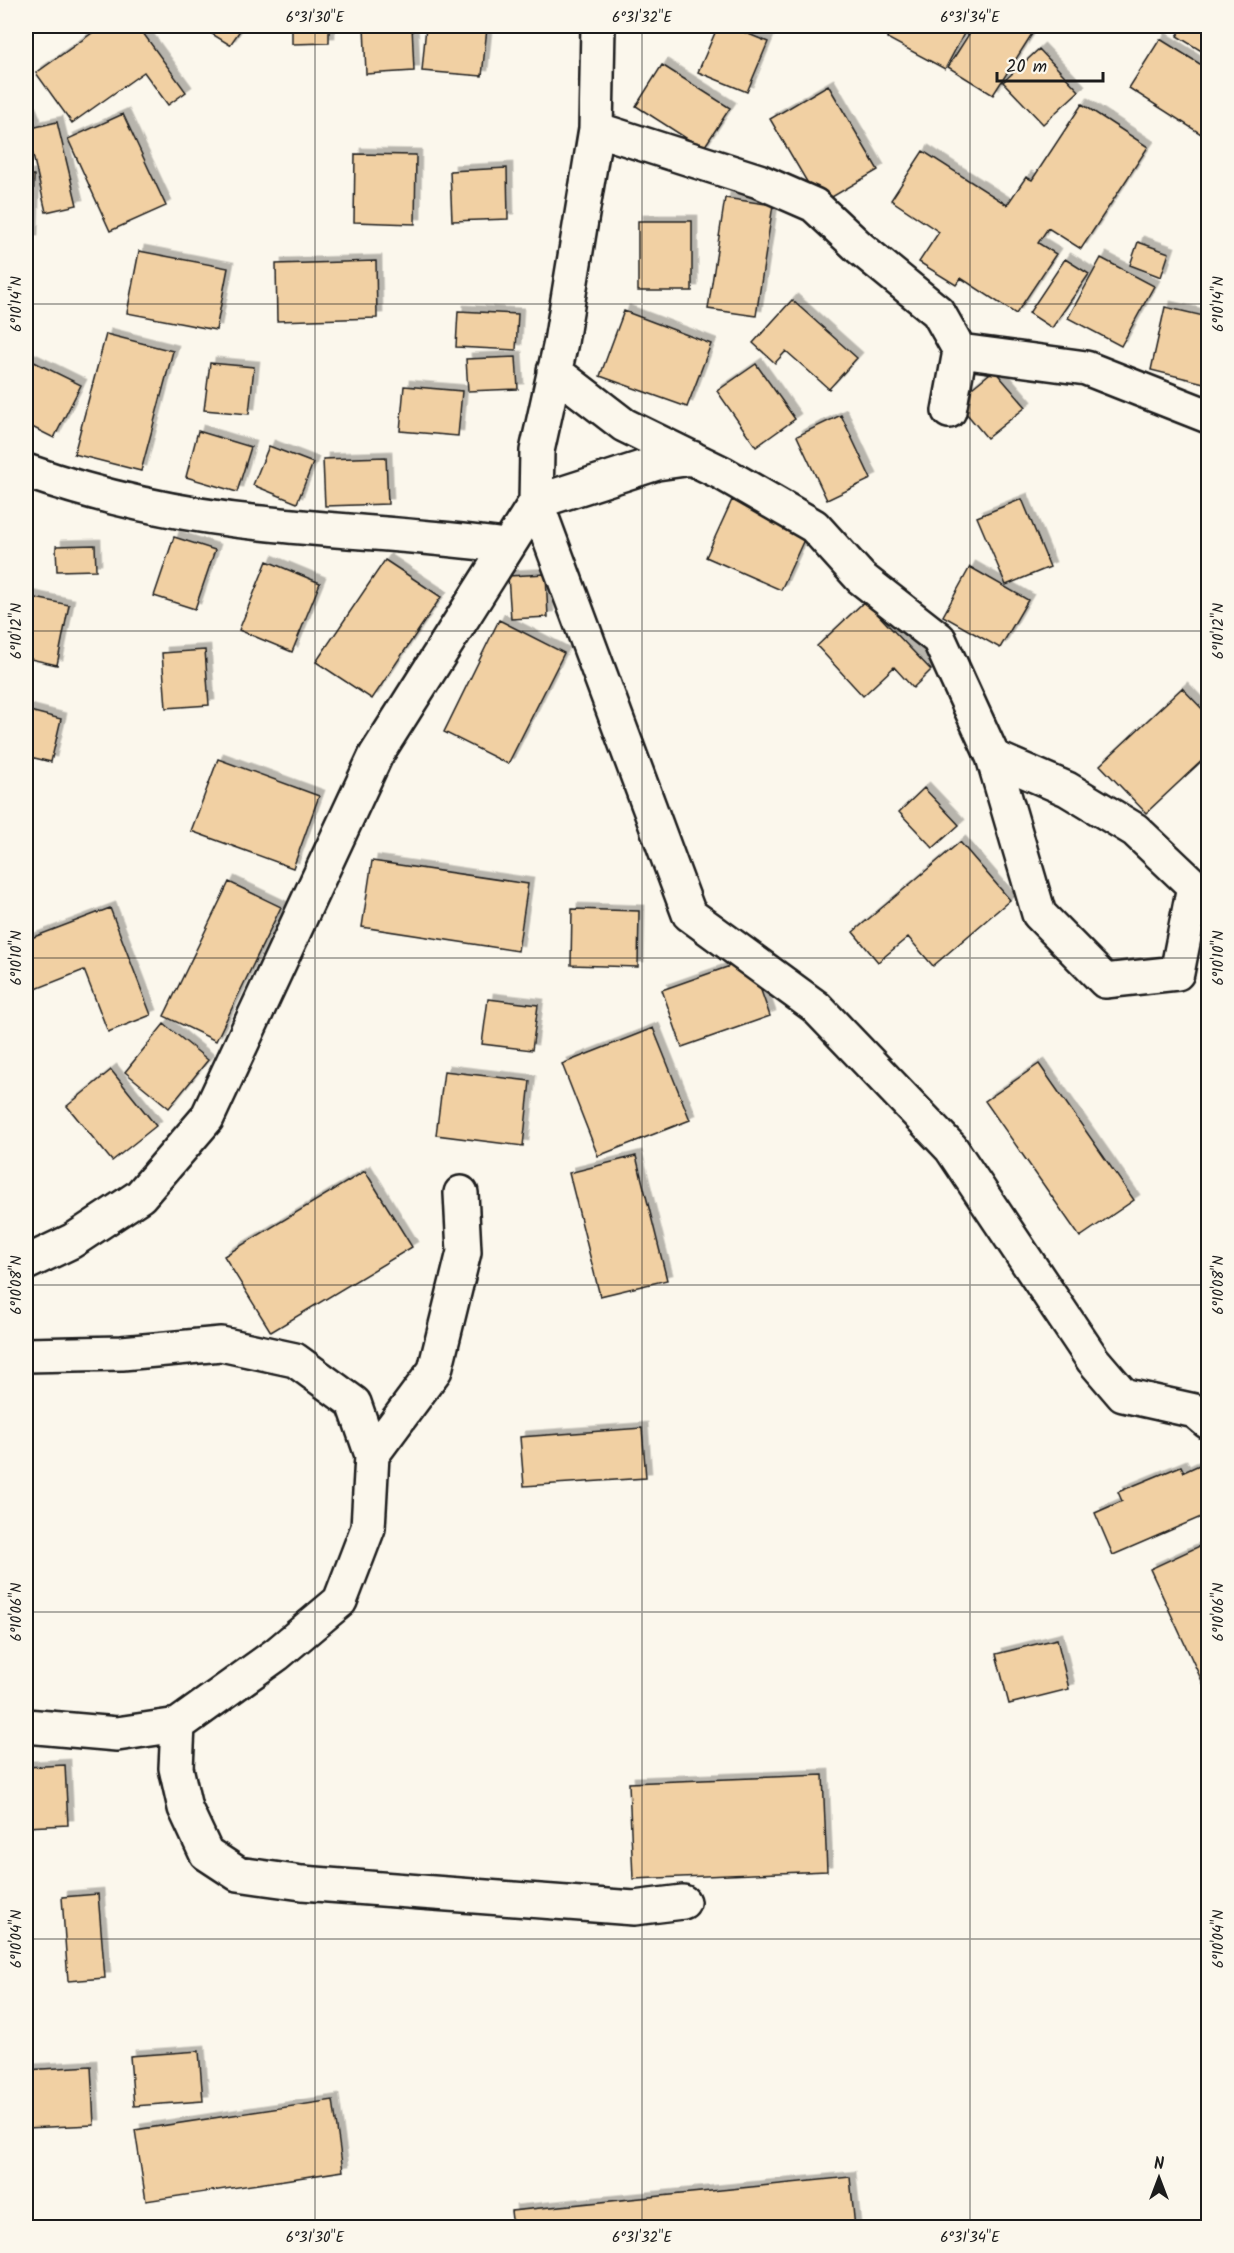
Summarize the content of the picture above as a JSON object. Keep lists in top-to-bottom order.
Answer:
{
  "scale_bar": "20 m",
  "north": "top",
  "coordinates": [
    "6°31'30\"E",
    "6°31'32\"E",
    "6°31'34\"E",
    "6°10'14\"N",
    "6°10'12\"N",
    "6°10'10\"N",
    "6°10'08\"N",
    "6°10'06\"N",
    "6°10'04\"N"
  ]
}
